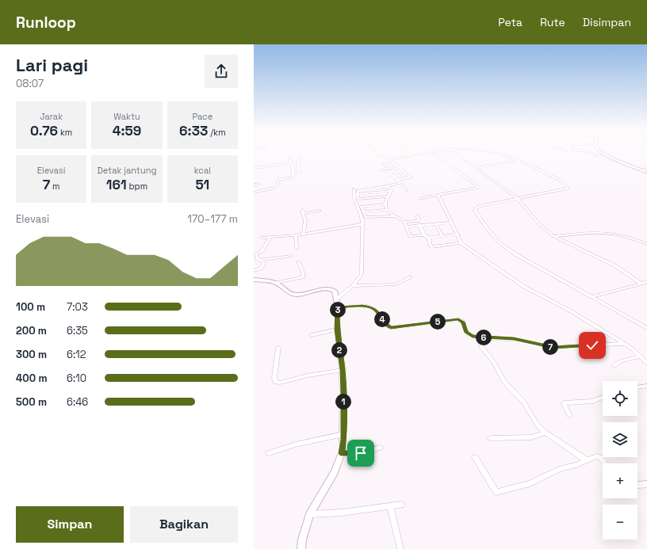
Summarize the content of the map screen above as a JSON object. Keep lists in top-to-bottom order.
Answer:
{
  "page": {
    "header": "Runloop",
    "nav": ["Peta", "Rute", "Disimpan"],
    "heading": ["Lari pagi", "08:07"],
    "stats": [
      ["Jarak", "0.76 km"],
      ["Waktu", "4:59"],
      ["Pace", "6:33 /km"],
      ["Elevasi", "7 m"],
      ["Detak jantung", "161 bpm"],
      ["kcal", "51"]
    ],
    "chart": ["Elevasi", "170–177 m"],
    "list": [
      {
        "name": "100 m",
        "note": "7:03"
      },
      {
        "name": "200 m",
        "note": "6:35"
      },
      {
        "name": "300 m",
        "note": "6:12"
      },
      {
        "name": "400 m",
        "note": "6:10"
      },
      {
        "name": "500 m",
        "note": "6:46"
      }
    ],
    "pins": [
      "3",
      "4",
      "5",
      "6",
      "7",
      "2",
      "1"
    ],
    "map_buttons": ["+", "−"],
    "buttons": ["Simpan", "Bagikan"]
  }
}
